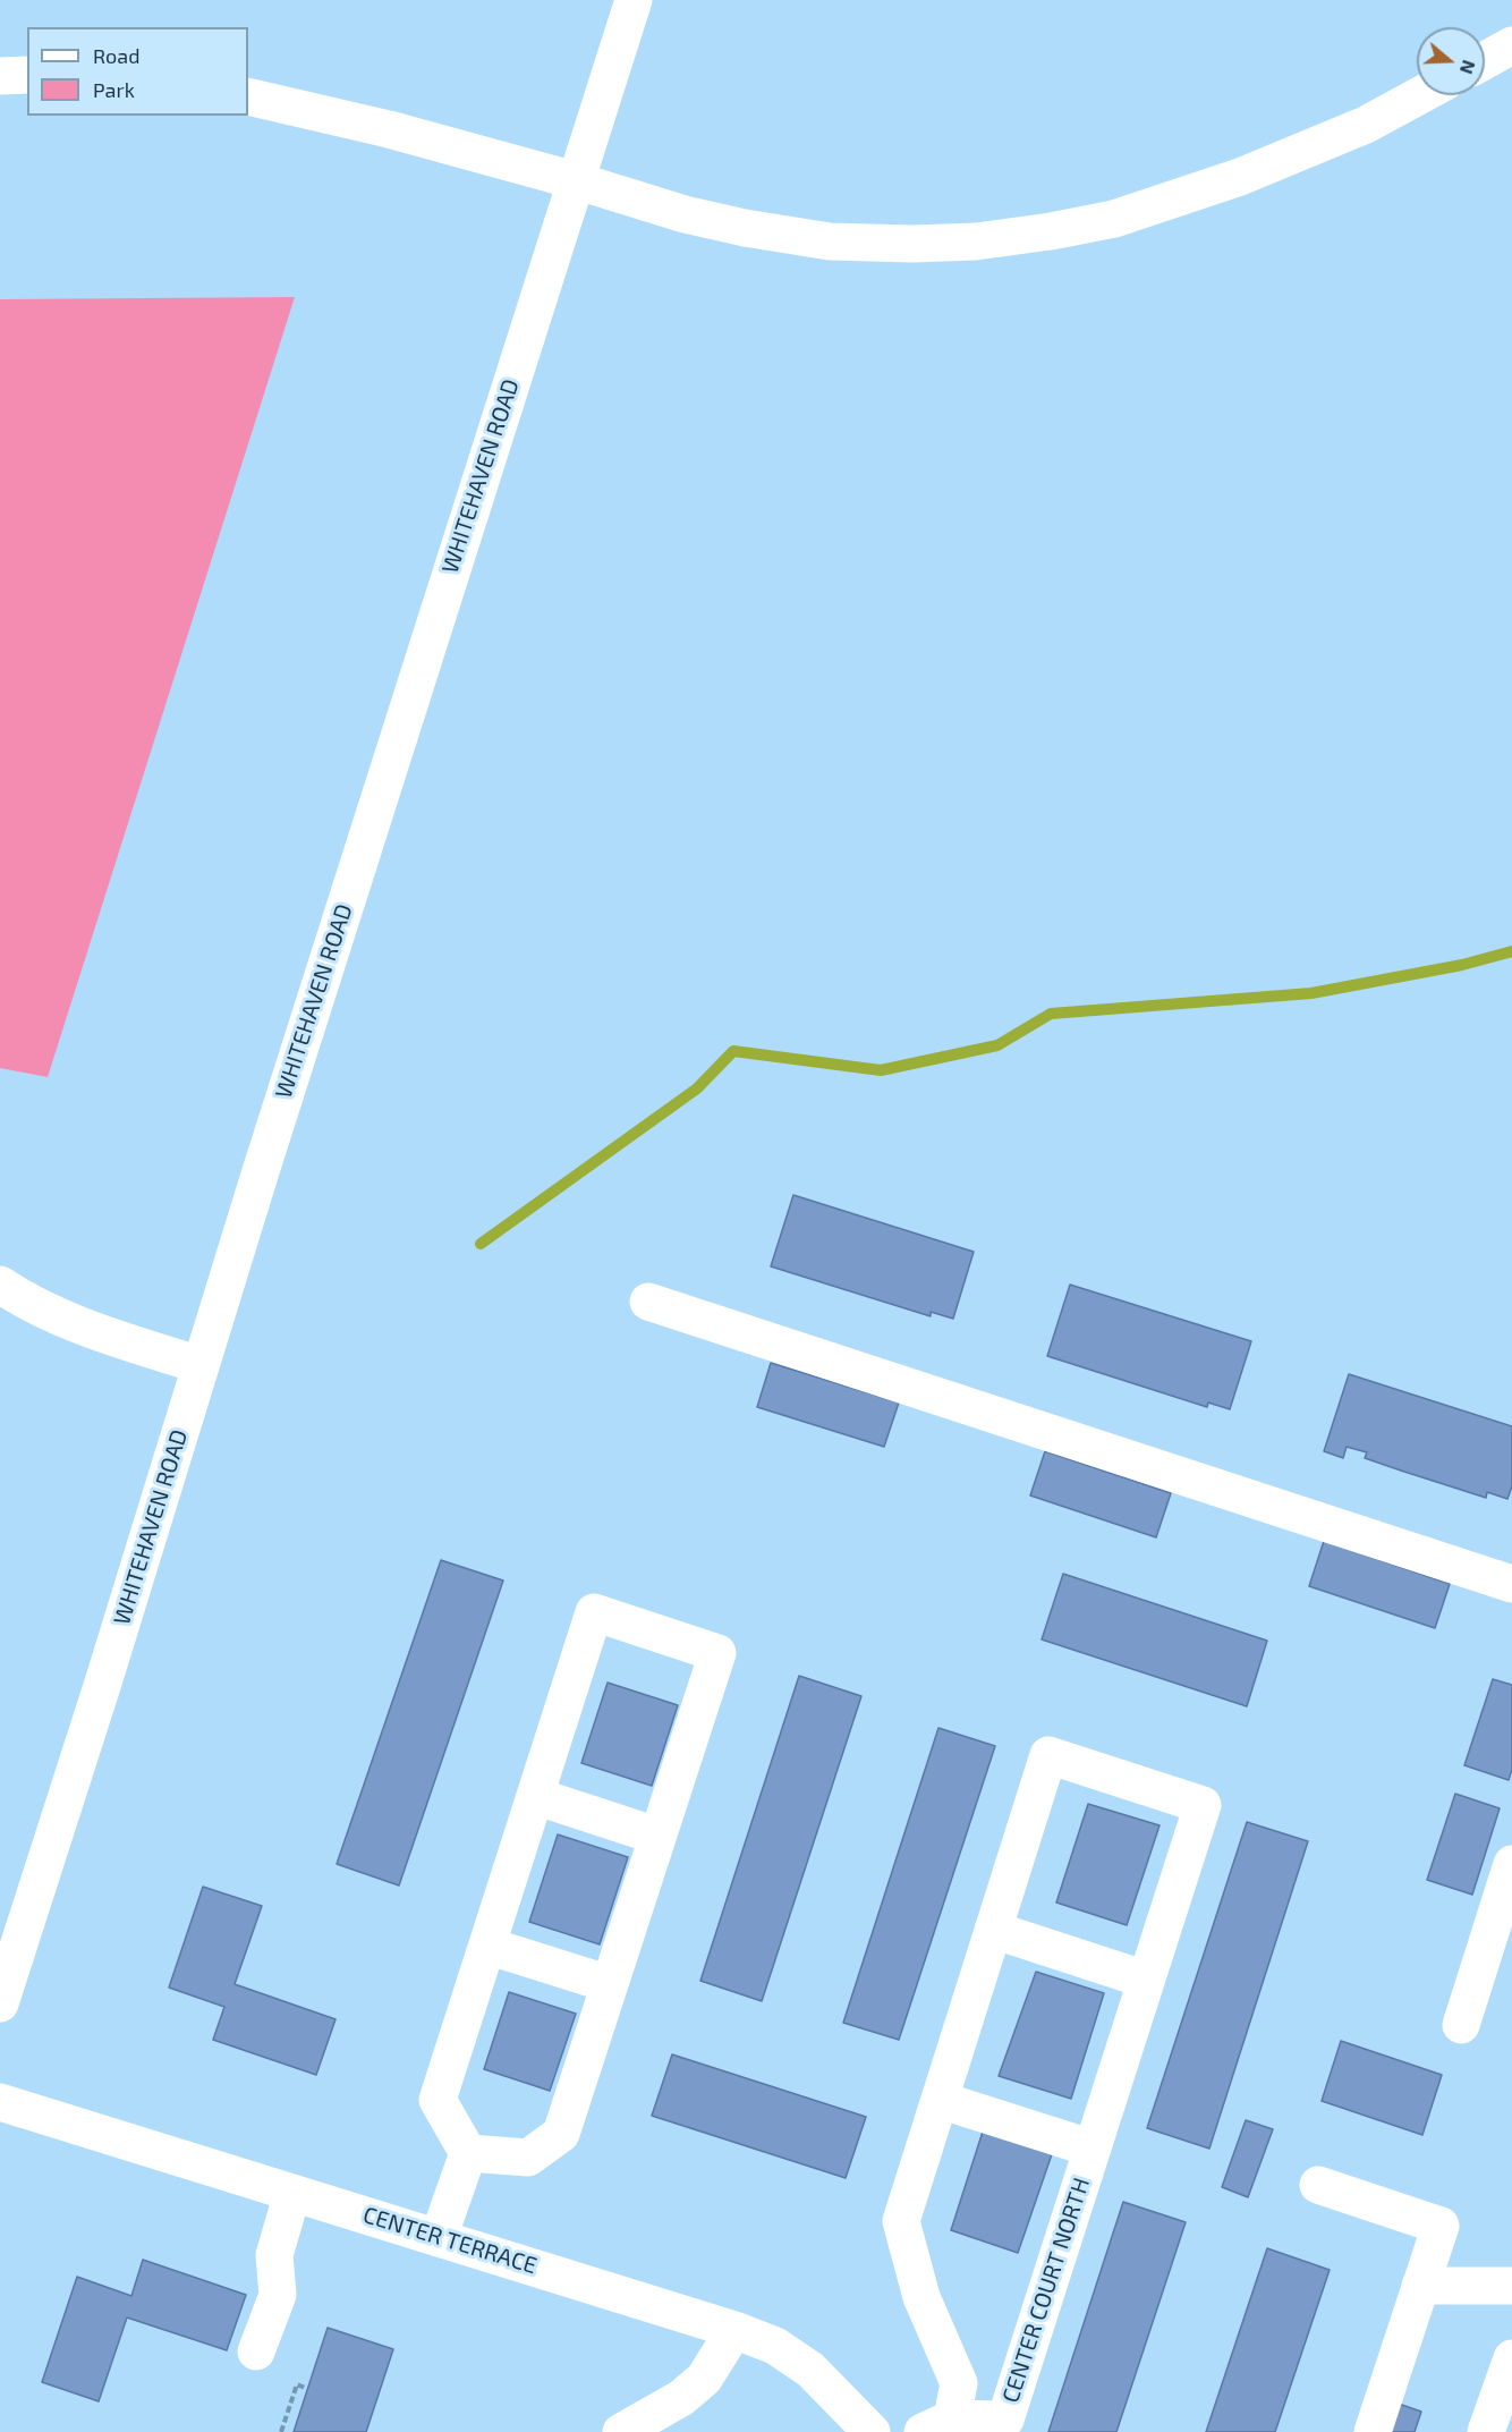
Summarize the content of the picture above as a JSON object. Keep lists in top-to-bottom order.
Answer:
{
  "streets": {
    "main road": ["WHITEHAVEN ROAD", "CENTER TERRACE", "CENTER COURT NORTH"]
  },
  "legend": ["Road", "Park"],
  "north": "right"
}
